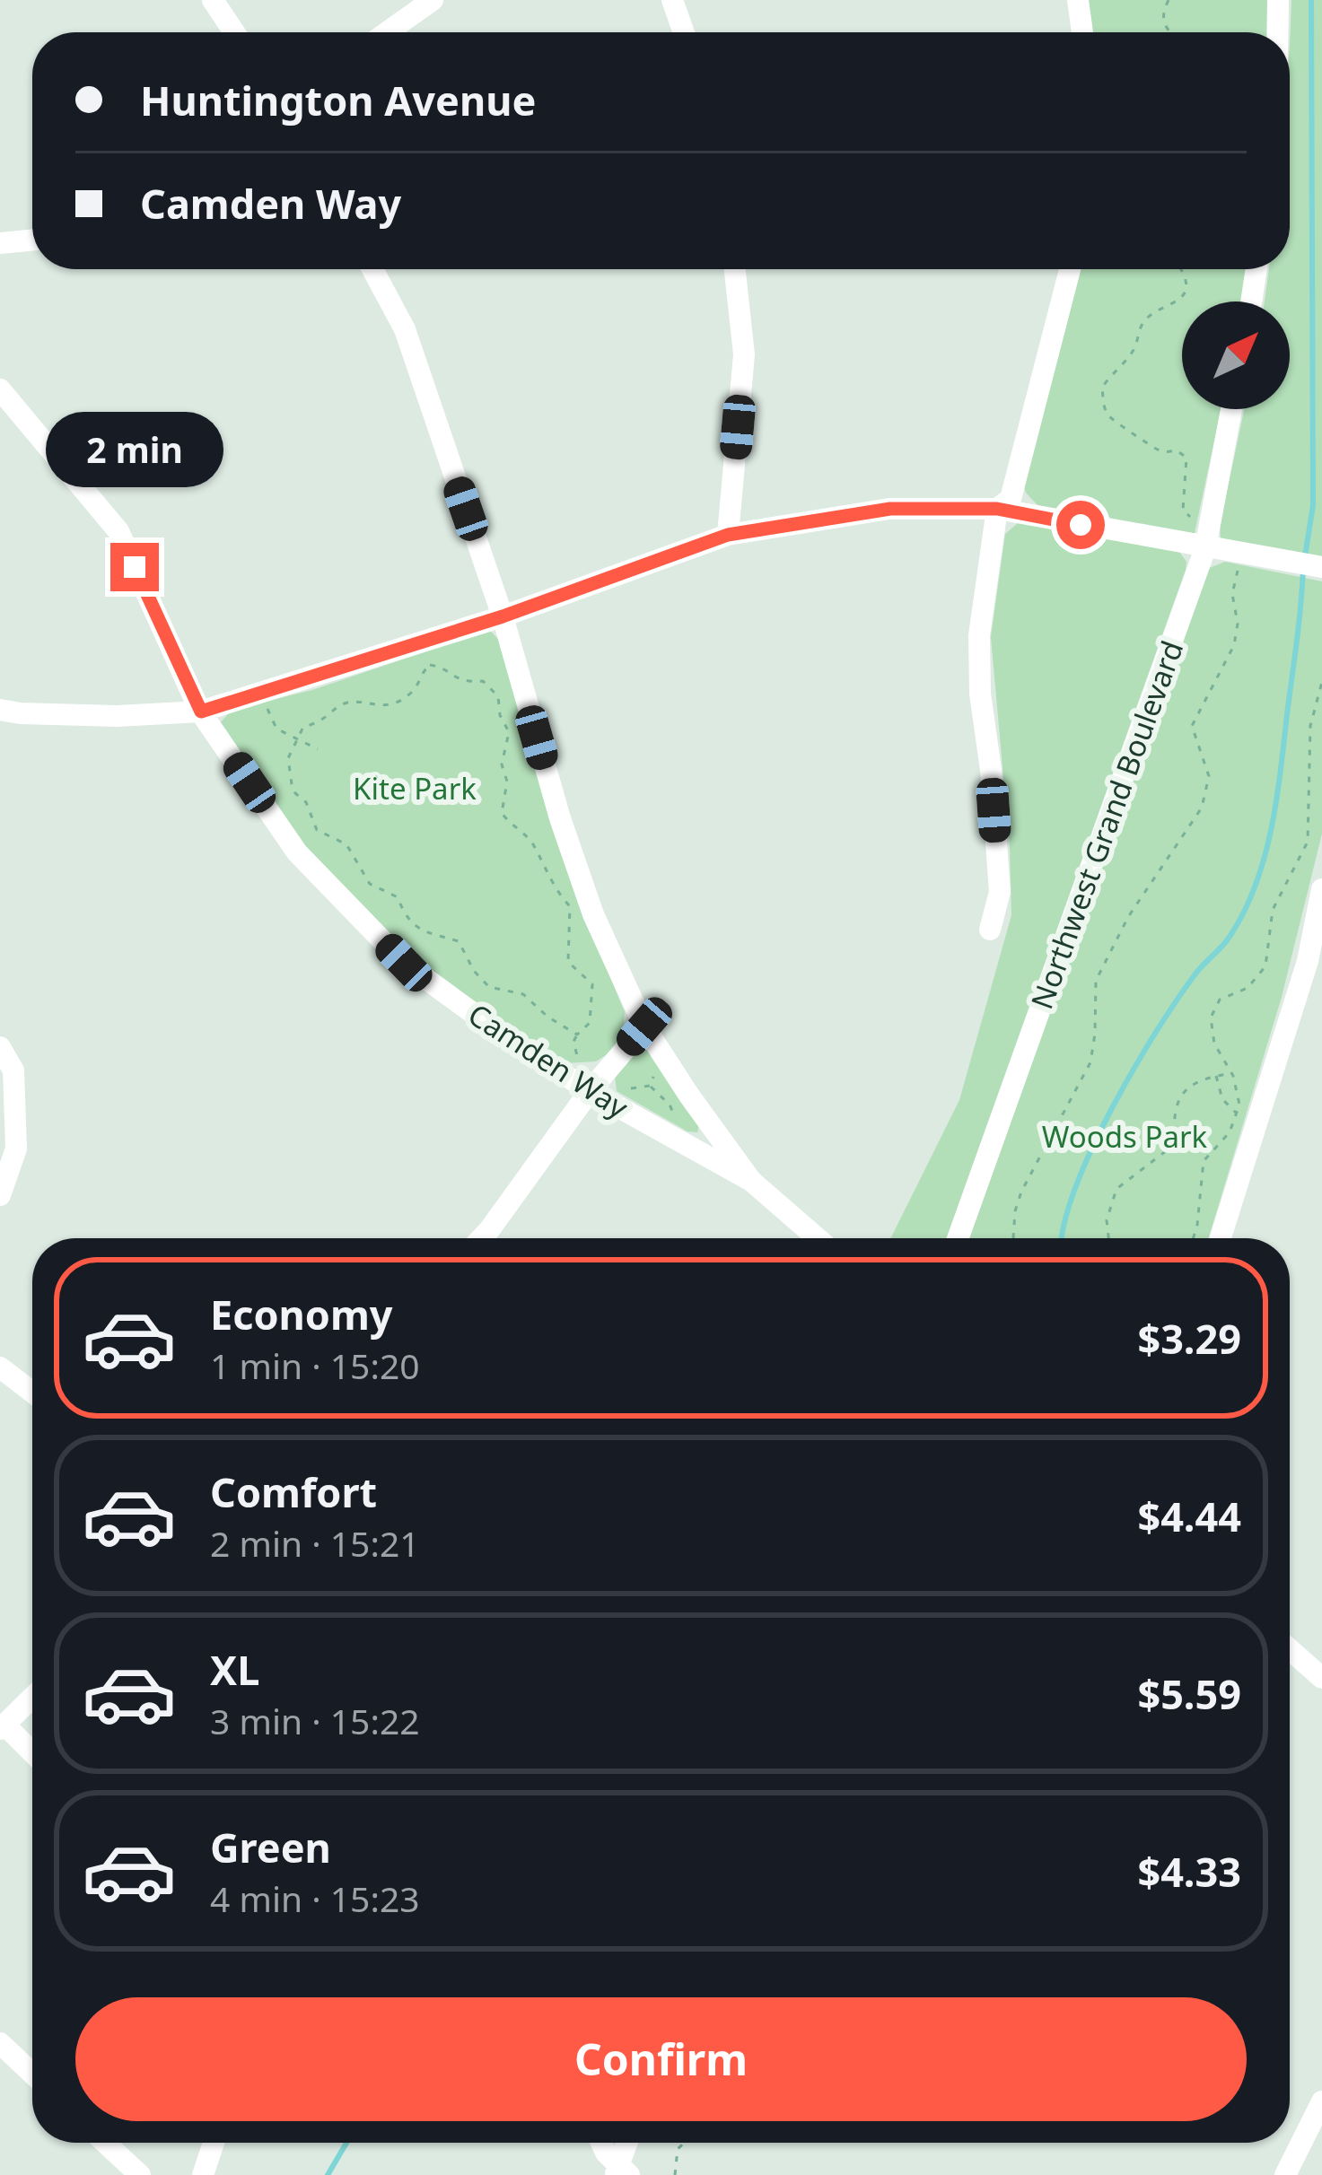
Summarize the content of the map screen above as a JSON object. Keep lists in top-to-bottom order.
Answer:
{
  "streets": {
    "street": ["Northwest Grand Boulevard", "Camden Way"]
  },
  "parks": ["Kite Park", "Woods Park"],
  "north": "top right",
  "page": {
    "banner": ["Huntington Avenue", "Camden Way"],
    "bubble": "2 min",
    "list": [
      {
        "name": "Economy",
        "note": "1 min · 15:20",
        "value": "$3.29"
      },
      {
        "name": "Comfort",
        "note": "2 min · 15:21",
        "value": "$4.44"
      },
      {
        "name": "XL",
        "note": "3 min · 15:22",
        "value": "$5.59"
      },
      {
        "name": "Green",
        "note": "4 min · 15:23",
        "value": "$4.33"
      }
    ],
    "buttons": "Confirm"
  }
}
